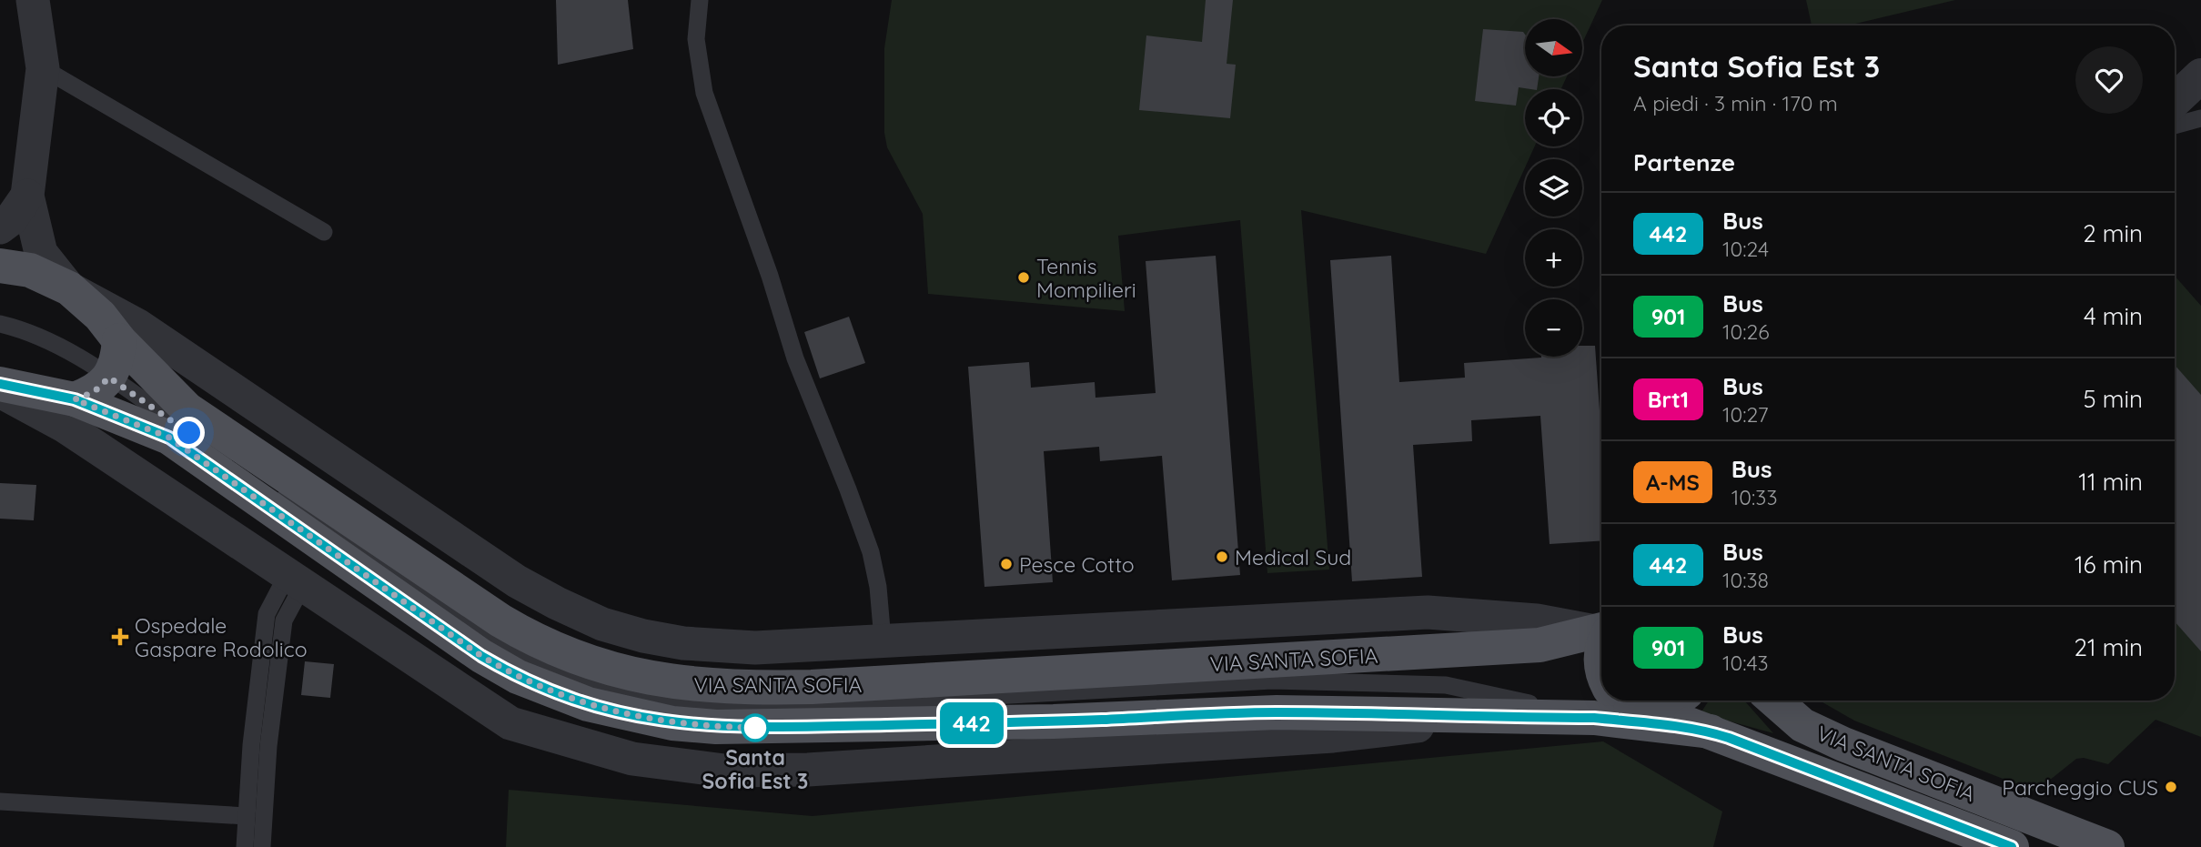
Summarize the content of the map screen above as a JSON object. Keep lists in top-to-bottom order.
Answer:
{
  "streets": {
    "main road": ["VIA SANTA SOFIA"]
  },
  "places": {
    "other": [
      "Tennis Mompilieri",
      "Medical Sud",
      "Pesce Cotto",
      "Santa Sofia Est 3",
      "Parcheggio CUS"
    ],
    "health": ["Ospedale Gaspare Rodolico"]
  },
  "lines": ["bus line 442"],
  "north": "right",
  "page": {
    "on_map": "442",
    "map_buttons": ["+", "−"],
    "heading": [
      ["Santa Sofia Est 3", "A piedi · 3 min · 170 m"],
      "Partenze"
    ],
    "list": [
      {
        "mark": "442",
        "name": "Bus",
        "note": "10:24",
        "value": "2 min"
      },
      {
        "mark": "901",
        "name": "Bus",
        "note": "10:26",
        "value": "4 min"
      },
      {
        "mark": "Brt1",
        "name": "Bus",
        "note": "10:27",
        "value": "5 min"
      },
      {
        "mark": "A-MS",
        "name": "Bus",
        "note": "10:33",
        "value": "11 min"
      },
      {
        "mark": "442",
        "name": "Bus",
        "note": "10:38",
        "value": "16 min"
      },
      {
        "mark": "901",
        "name": "Bus",
        "note": "10:43",
        "value": "21 min"
      }
    ]
  }
}
